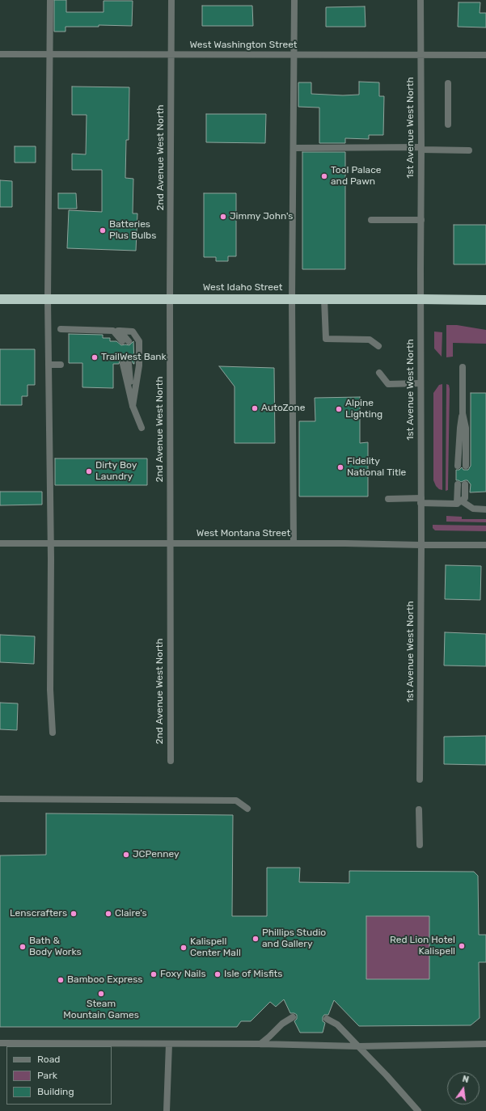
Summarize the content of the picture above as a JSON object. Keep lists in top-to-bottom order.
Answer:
{
  "streets": {
    "highway": ["West Idaho Street"],
    "street": [
      "West Washington Street",
      "1st Avenue West North",
      "2nd Avenue West North",
      "West Montana Street"
    ]
  },
  "crossings": [
    ["West Washington Street", "1st Avenue West North"],
    ["West Washington Street", "2nd Avenue West North"],
    ["1st Avenue West North", "West Idaho Street"],
    ["1st Avenue West North", "West Montana Street"],
    ["2nd Avenue West North", "West Idaho Street"],
    ["2nd Avenue West North", "West Montana Street"]
  ],
  "places": [
    "Tool Palace and Pawn",
    "Jimmy John's",
    "Batteries Plus Bulbs",
    "TrailWest Bank",
    "AutoZone",
    "Alpine Lighting",
    "Fidelity National Title",
    "Dirty Boy Laundry",
    "JCPenney",
    "Lenscrafters",
    "Claire's",
    "Phillips Studio and Gallery",
    "Red Lion Hotel Kalispell",
    "Bath & Body Works",
    "Kalispell Center Mall",
    "Foxy Nails",
    "Isle of Misfits",
    "Bamboo Express",
    "Steam Mountain Games"
  ],
  "legend": ["Road", "Park", "Building"],
  "north": "top"
}
